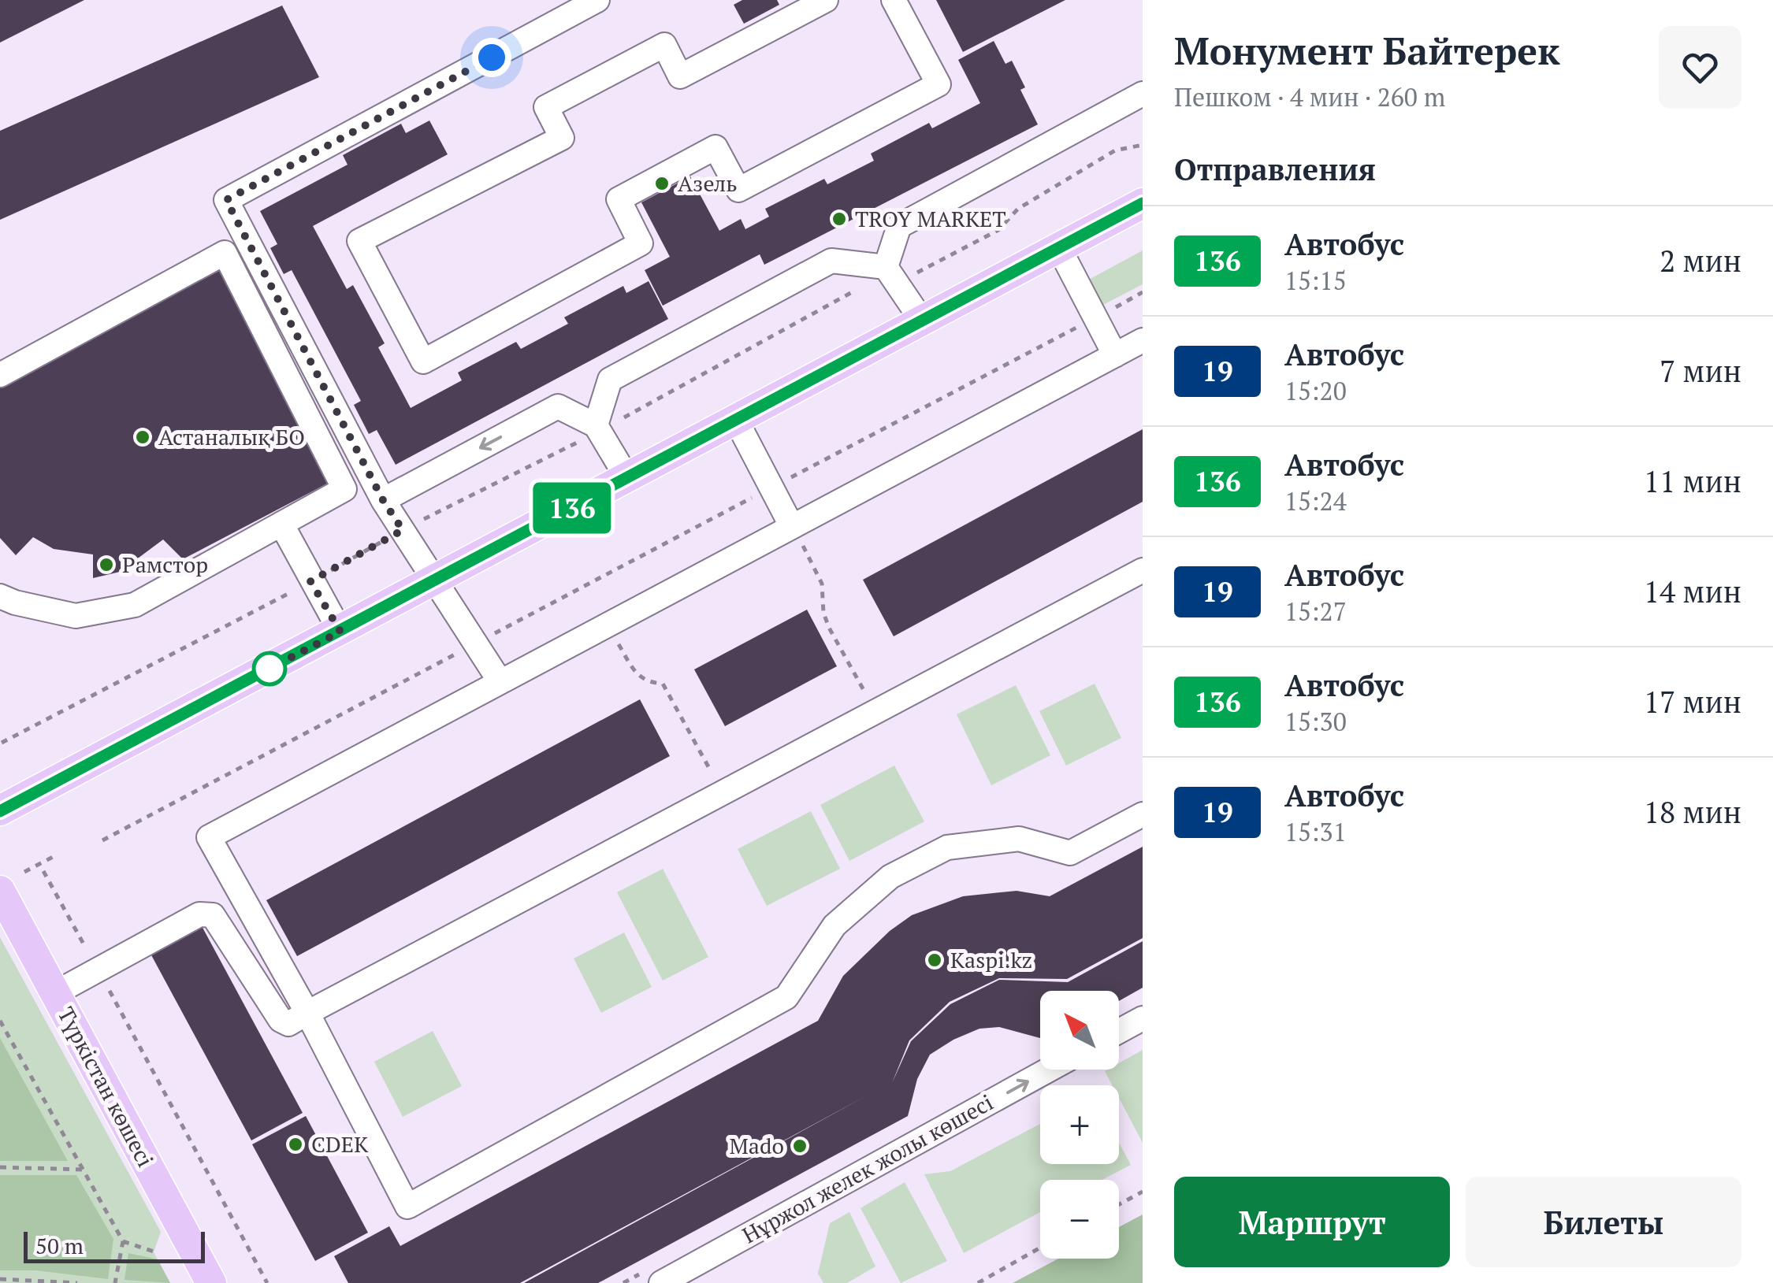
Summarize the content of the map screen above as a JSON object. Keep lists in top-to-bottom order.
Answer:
{
  "streets": {
    "main road": ["Түркістан көшесі"],
    "street": ["Нұржол желек жолы көшесі"]
  },
  "one_way": ["Нұржол желек жолы көшесі"],
  "places": [
    "Азель",
    "TROY MARKET",
    "Астаналық БО",
    "Рамстор",
    "Kaspi.kz",
    "CDEK",
    "Mado"
  ],
  "lines": ["bus line 136"],
  "scale_bar": "50 m",
  "north": "top left",
  "page": {
    "on_map": "136",
    "heading": [
      ["Монумент Байтерек", "Пешком · 4 мин · 260 m"],
      "Отправления"
    ],
    "list": [
      {
        "mark": "136",
        "name": "Автобус",
        "note": "15:15",
        "value": "2 мин"
      },
      {
        "mark": "19",
        "name": "Автобус",
        "note": "15:20",
        "value": "7 мин"
      },
      {
        "mark": "136",
        "name": "Автобус",
        "note": "15:24",
        "value": "11 мин"
      },
      {
        "mark": "19",
        "name": "Автобус",
        "note": "15:27",
        "value": "14 мин"
      },
      {
        "mark": "136",
        "name": "Автобус",
        "note": "15:30",
        "value": "17 мин"
      },
      {
        "mark": "19",
        "name": "Автобус",
        "note": "15:31",
        "value": "18 мин"
      }
    ],
    "map_buttons": ["+", "−"],
    "buttons": ["Маршрут", "Билеты"],
    "scale": "50 m"
  }
}
